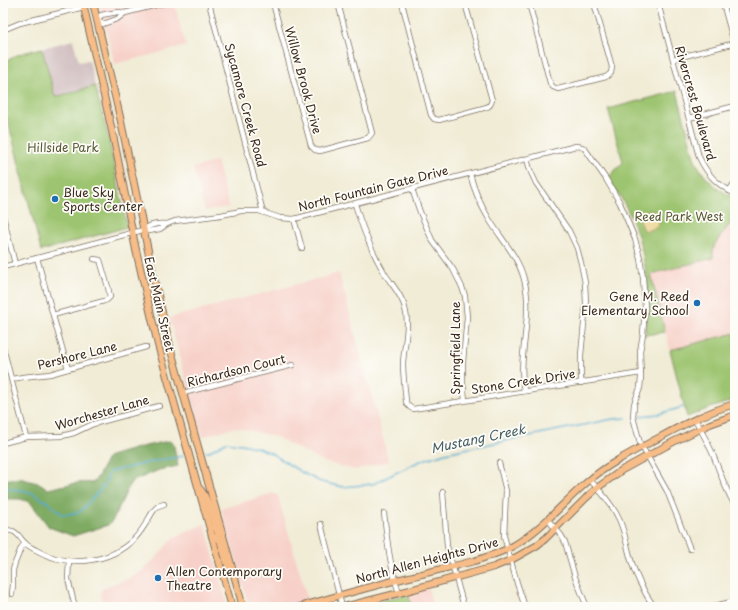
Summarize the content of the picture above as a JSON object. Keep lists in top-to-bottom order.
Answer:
{
  "streets": {
    "main road": ["East Main Street", "North Allen Heights Drive"],
    "street": [
      "Willow Brook Drive",
      "Rivercrest Boulevard",
      "Sycamore Creek Road",
      "North Fountain Gate Drive",
      "Springfield Lane",
      "Pershore Lane",
      "Richardson Court",
      "Stone Creek Drive",
      "Worchester Lane"
    ]
  },
  "crossings": [
    ["Sycamore Creek Road", "North Fountain Gate Drive"],
    ["North Fountain Gate Drive", "East Main Street"],
    ["North Fountain Gate Drive", "Springfield Lane"],
    ["North Fountain Gate Drive", "Stone Creek Drive"],
    ["East Main Street", "Richardson Court"],
    ["Springfield Lane", "Stone Creek Drive"]
  ],
  "water": ["Mustang Creek"],
  "parks": ["Hillside Park", "Reed Park West"],
  "places": ["Blue Sky Sports Center", "Gene M. Reed Elementary School", "Allen Contemporary Theatre"]
}
